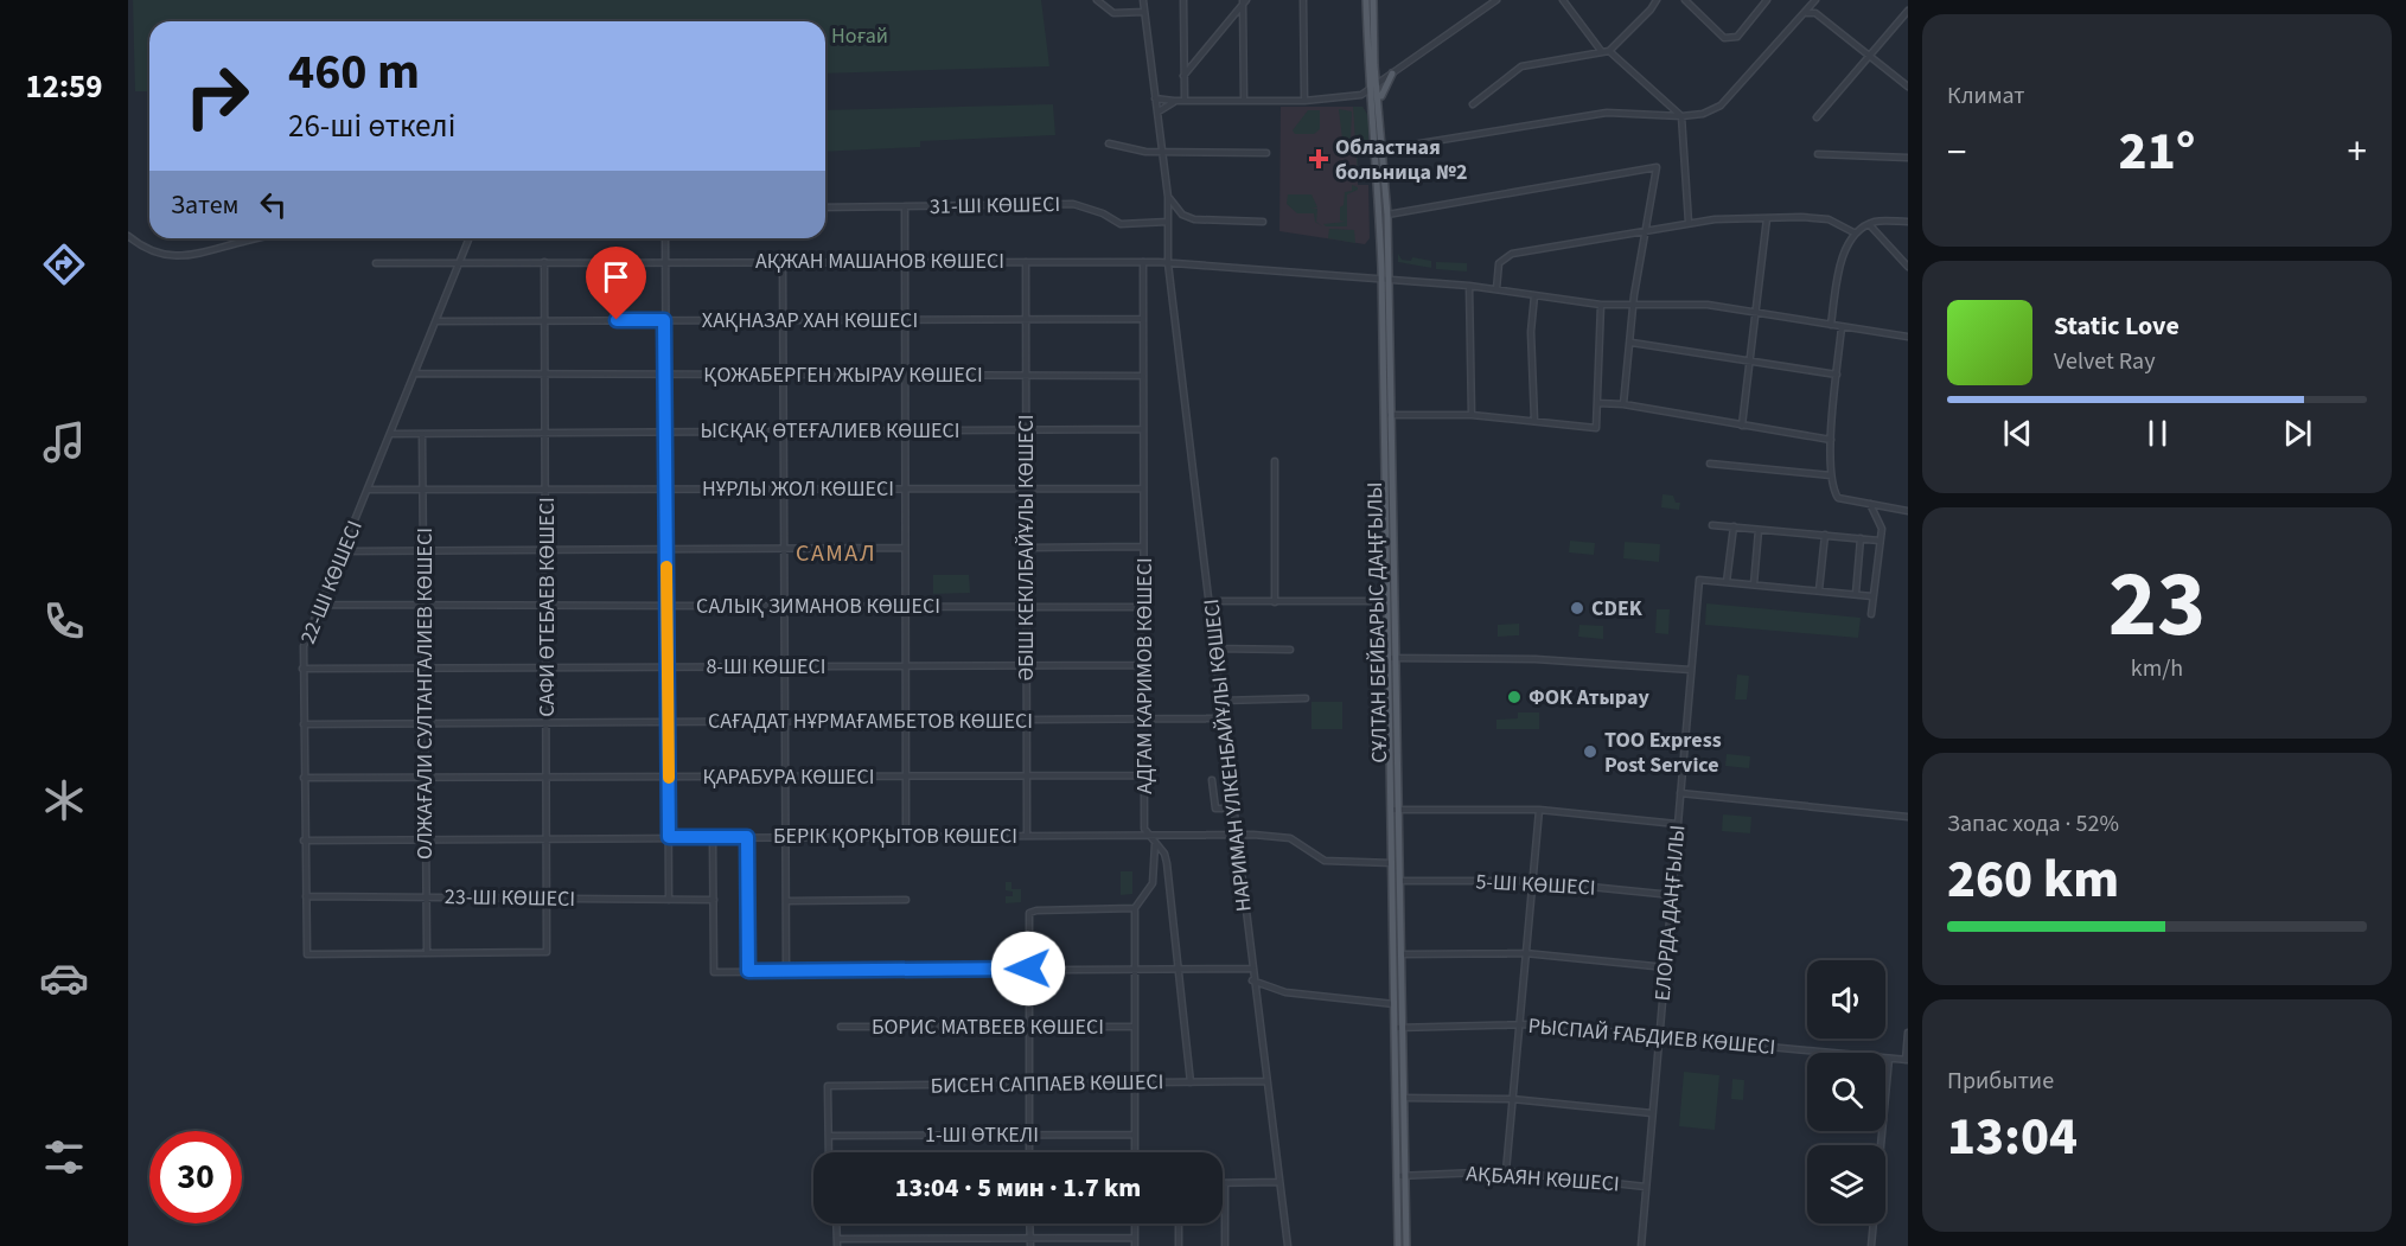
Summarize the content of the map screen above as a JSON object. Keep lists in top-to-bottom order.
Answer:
{
  "streets": {
    "main road": ["СҰЛТАН БЕЙБАРЫС ДАҢҒЫЛЫ"],
    "street": [
      "31-ШІ КӨШЕСІ",
      "АҚЖАН МАШАНОВ КӨШЕСІ",
      "ХАҚНАЗАР ХАН КӨШЕСІ",
      "ҚОЖАБЕРГЕН ЖЫРАУ КӨШЕСІ",
      "ЫСҚАҚ ӨТЕҒАЛИЕВ КӨШЕСІ",
      "НҰРЛЫ ЖОЛ КӨШЕСІ",
      "ӘБІШ КЕКІЛБАЙҰЛЫ КӨШЕСІ",
      "22-ШІ КӨШЕСІ",
      "САЛЫҚ ЗИМАНОВ КӨШЕСІ",
      "САФИ ӨТЕБАЕВ КӨШЕСІ",
      "8-ШI КӨШЕСI",
      "АДГАМ КАРИМОВ КӨШЕСІ",
      "ОЛЖАҒАЛИ СУЛТАНГАЛИЕВ КӨШЕСІ",
      "САҒАДАТ НҰРМАҒАМБЕТОВ КӨШЕСІ",
      "НАРИМАН ҮЛКЕНБАЙҰЛЫ КӨШЕСІ",
      "ҚАРАБУРА КӨШЕСІ",
      "БЕРІК ҚОРҚЫТОВ КӨШЕСІ",
      "5-ШІ КӨШЕСІ",
      "23-ШI КӨШЕСI",
      "ЕЛОРДА ДАҢҒЫЛЫ",
      "БОРИС МАТВЕЕВ КӨШЕСІ",
      "РЫСПАЙ ҒАБДИЕВ КӨШЕСІ",
      "БИСЕН САППАЕВ КӨШЕСІ",
      "1-ШІ ӨТКЕЛІ",
      "АҚБАЯН КӨШЕСІ"
    ]
  },
  "crossings": [
    ["31-ШІ КӨШЕСІ", "НАРИМАН ҮЛКЕНБАЙҰЛЫ КӨШЕСІ"],
    ["АҚЖАН МАШАНОВ КӨШЕСІ", "ӘБІШ КЕКІЛБАЙҰЛЫ КӨШЕСІ"],
    ["АҚЖАН МАШАНОВ КӨШЕСІ", "22-ШІ КӨШЕСІ"],
    ["АҚЖАН МАШАНОВ КӨШЕСІ", "САФИ ӨТЕБАЕВ КӨШЕСІ"],
    ["АҚЖАН МАШАНОВ КӨШЕСІ", "СҰЛТАН БЕЙБАРЫС ДАҢҒЫЛЫ"],
    ["АҚЖАН МАШАНОВ КӨШЕСІ", "АДГАМ КАРИМОВ КӨШЕСІ"],
    ["АҚЖАН МАШАНОВ КӨШЕСІ", "НАРИМАН ҮЛКЕНБАЙҰЛЫ КӨШЕСІ"],
    ["ХАҚНАЗАР ХАН КӨШЕСІ", "ӘБІШ КЕКІЛБАЙҰЛЫ КӨШЕСІ"],
    ["ХАҚНАЗАР ХАН КӨШЕСІ", "22-ШІ КӨШЕСІ"],
    ["ХАҚНАЗАР ХАН КӨШЕСІ", "САФИ ӨТЕБАЕВ КӨШЕСІ"],
    ["ХАҚНАЗАР ХАН КӨШЕСІ", "АДГАМ КАРИМОВ КӨШЕСІ"],
    ["ҚОЖАБЕРГЕН ЖЫРАУ КӨШЕСІ", "ӘБІШ КЕКІЛБАЙҰЛЫ КӨШЕСІ"],
    ["ҚОЖАБЕРГЕН ЖЫРАУ КӨШЕСІ", "22-ШІ КӨШЕСІ"],
    ["ҚОЖАБЕРГЕН ЖЫРАУ КӨШЕСІ", "САФИ ӨТЕБАЕВ КӨШЕСІ"],
    ["ҚОЖАБЕРГЕН ЖЫРАУ КӨШЕСІ", "АДГАМ КАРИМОВ КӨШЕСІ"],
    ["ЫСҚАҚ ӨТЕҒАЛИЕВ КӨШЕСІ", "ӘБІШ КЕКІЛБАЙҰЛЫ КӨШЕСІ"],
    ["ЫСҚАҚ ӨТЕҒАЛИЕВ КӨШЕСІ", "22-ШІ КӨШЕСІ"],
    ["ЫСҚАҚ ӨТЕҒАЛИЕВ КӨШЕСІ", "САФИ ӨТЕБАЕВ КӨШЕСІ"],
    ["ЫСҚАҚ ӨТЕҒАЛИЕВ КӨШЕСІ", "АДГАМ КАРИМОВ КӨШЕСІ"],
    ["ЫСҚАҚ ӨТЕҒАЛИЕВ КӨШЕСІ", "ОЛЖАҒАЛИ СУЛТАНГАЛИЕВ КӨШЕСІ"],
    ["НҰРЛЫ ЖОЛ КӨШЕСІ", "ӘБІШ КЕКІЛБАЙҰЛЫ КӨШЕСІ"],
    ["НҰРЛЫ ЖОЛ КӨШЕСІ", "22-ШІ КӨШЕСІ"],
    ["НҰРЛЫ ЖОЛ КӨШЕСІ", "САФИ ӨТЕБАЕВ КӨШЕСІ"],
    ["НҰРЛЫ ЖОЛ КӨШЕСІ", "АДГАМ КАРИМОВ КӨШЕСІ"],
    ["НҰРЛЫ ЖОЛ КӨШЕСІ", "ОЛЖАҒАЛИ СУЛТАНГАЛИЕВ КӨШЕСІ"],
    ["ӘБІШ КЕКІЛБАЙҰЛЫ КӨШЕСІ", "САЛЫҚ ЗИМАНОВ КӨШЕСІ"],
    ["ӘБІШ КЕКІЛБАЙҰЛЫ КӨШЕСІ", "8-ШI КӨШЕСI"],
    ["ӘБІШ КЕКІЛБАЙҰЛЫ КӨШЕСІ", "САҒАДАТ НҰРМАҒАМБЕТОВ КӨШЕСІ"],
    ["ӘБІШ КЕКІЛБАЙҰЛЫ КӨШЕСІ", "ҚАРАБУРА КӨШЕСІ"],
    ["ӘБІШ КЕКІЛБАЙҰЛЫ КӨШЕСІ", "БЕРІК ҚОРҚЫТОВ КӨШЕСІ"],
    ["22-ШІ КӨШЕСІ", "САЛЫҚ ЗИМАНОВ КӨШЕСІ"],
    ["22-ШІ КӨШЕСІ", "САФИ ӨТЕБАЕВ КӨШЕСІ"],
    ["22-ШІ КӨШЕСІ", "8-ШI КӨШЕСI"],
    ["22-ШІ КӨШЕСІ", "ОЛЖАҒАЛИ СУЛТАНГАЛИЕВ КӨШЕСІ"],
    ["22-ШІ КӨШЕСІ", "САҒАДАТ НҰРМАҒАМБЕТОВ КӨШЕСІ"],
    ["22-ШІ КӨШЕСІ", "ҚАРАБУРА КӨШЕСІ"],
    ["22-ШІ КӨШЕСІ", "БЕРІК ҚОРҚЫТОВ КӨШЕСІ"],
    ["22-ШІ КӨШЕСІ", "23-ШI КӨШЕСI"],
    ["САЛЫҚ ЗИМАНОВ КӨШЕСІ", "САФИ ӨТЕБАЕВ КӨШЕСІ"],
    ["САЛЫҚ ЗИМАНОВ КӨШЕСІ", "АДГАМ КАРИМОВ КӨШЕСІ"],
    ["САЛЫҚ ЗИМАНОВ КӨШЕСІ", "ОЛЖАҒАЛИ СУЛТАНГАЛИЕВ КӨШЕСІ"],
    ["САФИ ӨТЕБАЕВ КӨШЕСІ", "8-ШI КӨШЕСI"],
    ["САФИ ӨТЕБАЕВ КӨШЕСІ", "ОЛЖАҒАЛИ СУЛТАНГАЛИЕВ КӨШЕСІ"],
    ["САФИ ӨТЕБАЕВ КӨШЕСІ", "САҒАДАТ НҰРМАҒАМБЕТОВ КӨШЕСІ"],
    ["САФИ ӨТЕБАЕВ КӨШЕСІ", "ҚАРАБУРА КӨШЕСІ"],
    ["САФИ ӨТЕБАЕВ КӨШЕСІ", "БЕРІК ҚОРҚЫТОВ КӨШЕСІ"],
    ["САФИ ӨТЕБАЕВ КӨШЕСІ", "23-ШI КӨШЕСI"],
    ["СҰЛТАН БЕЙБАРЫС ДАҢҒЫЛЫ", "БЕРІК ҚОРҚЫТОВ КӨШЕСІ"],
    ["СҰЛТАН БЕЙБАРЫС ДАҢҒЫЛЫ", "5-ШІ КӨШЕСІ"],
    ["СҰЛТАН БЕЙБАРЫС ДАҢҒЫЛЫ", "РЫСПАЙ ҒАБДИЕВ КӨШЕСІ"],
    ["СҰЛТАН БЕЙБАРЫС ДАҢҒЫЛЫ", "АҚБАЯН КӨШЕСІ"],
    ["8-ШI КӨШЕСI", "АДГАМ КАРИМОВ КӨШЕСІ"],
    ["8-ШI КӨШЕСI", "ОЛЖАҒАЛИ СУЛТАНГАЛИЕВ КӨШЕСІ"],
    ["АДГАМ КАРИМОВ КӨШЕСІ", "САҒАДАТ НҰРМАҒАМБЕТОВ КӨШЕСІ"],
    ["АДГАМ КАРИМОВ КӨШЕСІ", "ҚАРАБУРА КӨШЕСІ"],
    ["АДГАМ КАРИМОВ КӨШЕСІ", "БЕРІК ҚОРҚЫТОВ КӨШЕСІ"],
    ["АДГАМ КАРИМОВ КӨШЕСІ", "БИСЕН САППАЕВ КӨШЕСІ"],
    ["ОЛЖАҒАЛИ СУЛТАНГАЛИЕВ КӨШЕСІ", "САҒАДАТ НҰРМАҒАМБЕТОВ КӨШЕСІ"],
    ["ОЛЖАҒАЛИ СУЛТАНГАЛИЕВ КӨШЕСІ", "ҚАРАБУРА КӨШЕСІ"],
    ["ОЛЖАҒАЛИ СУЛТАНГАЛИЕВ КӨШЕСІ", "БЕРІК ҚОРҚЫТОВ КӨШЕСІ"],
    ["ОЛЖАҒАЛИ СУЛТАНГАЛИЕВ КӨШЕСІ", "23-ШI КӨШЕСI"],
    ["САҒАДАТ НҰРМАҒАМБЕТОВ КӨШЕСІ", "НАРИМАН ҮЛКЕНБАЙҰЛЫ КӨШЕСІ"],
    ["НАРИМАН ҮЛКЕНБАЙҰЛЫ КӨШЕСІ", "БЕРІК ҚОРҚЫТОВ КӨШЕСІ"],
    ["НАРИМАН ҮЛКЕНБАЙҰЛЫ КӨШЕСІ", "БИСЕН САППАЕВ КӨШЕСІ"],
    ["5-ШІ КӨШЕСІ", "ЕЛОРДА ДАҢҒЫЛЫ"],
    ["ЕЛОРДА ДАҢҒЫЛЫ", "РЫСПАЙ ҒАБДИЕВ КӨШЕСІ"],
    ["ЕЛОРДА ДАҢҒЫЛЫ", "АҚБАЯН КӨШЕСІ"],
    ["БИСЕН САППАЕВ КӨШЕСІ", "1-ШІ ӨТКЕЛІ"]
  ],
  "districts": ["САМАЛ"],
  "parks": ["Ноғай"],
  "places": {
    "health": ["Областная больница №2"],
    "other": ["CDEK", "ФОК Атырау", "ТОО Express Post Service"]
  },
  "page": {
    "tabs": "12:59",
    "tile": [
      "Климат",
      ["23", "km/h"],
      ["Запас хода · 52%", "260 km"],
      ["Прибытие", "13:04"]
    ],
    "turn": ["460 m", "26-ші өткелі"],
    "heat": ["−", "21°", "+"],
    "then": "Затем",
    "song": ["Static Love", "Velvet Ray"],
    "limit": "30",
    "trip": "13:04 · 5 мин · 1.7 km"
  }
}
